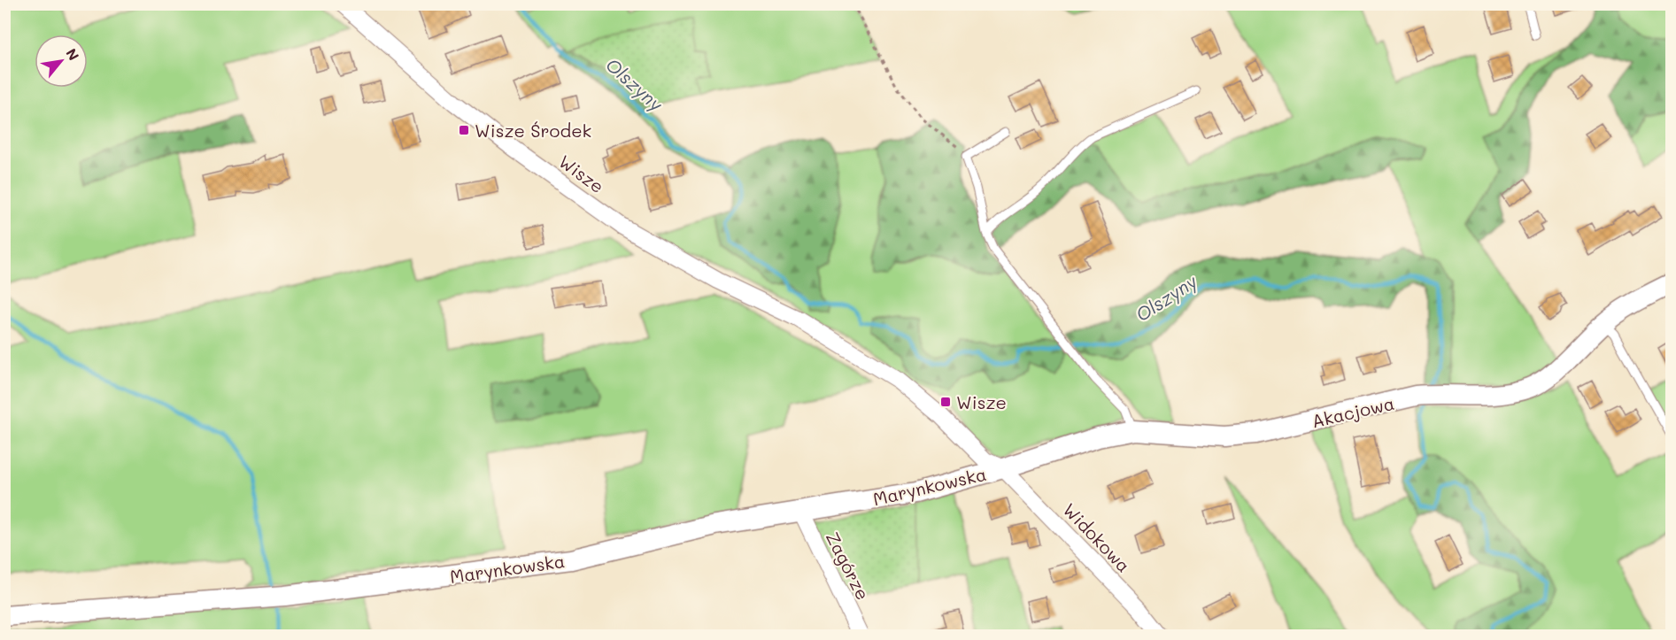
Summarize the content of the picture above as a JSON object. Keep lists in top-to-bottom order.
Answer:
{
  "streets": {
    "street": [
      "Wisze",
      "Akacjowa",
      "Marynkowska",
      "Widokowa",
      "Zagórze"
    ]
  },
  "crossings": [
    ["Wisze", "Akacjowa"],
    ["Wisze", "Marynkowska"],
    ["Wisze", "Widokowa"],
    ["Akacjowa", "Marynkowska"],
    ["Akacjowa", "Widokowa"],
    ["Marynkowska", "Widokowa"],
    ["Marynkowska", "Zagórze"]
  ],
  "water": ["Olszyny"],
  "places": {
    "transit": ["Wisze Środek", "Wisze"]
  },
  "north": "top right"
}
